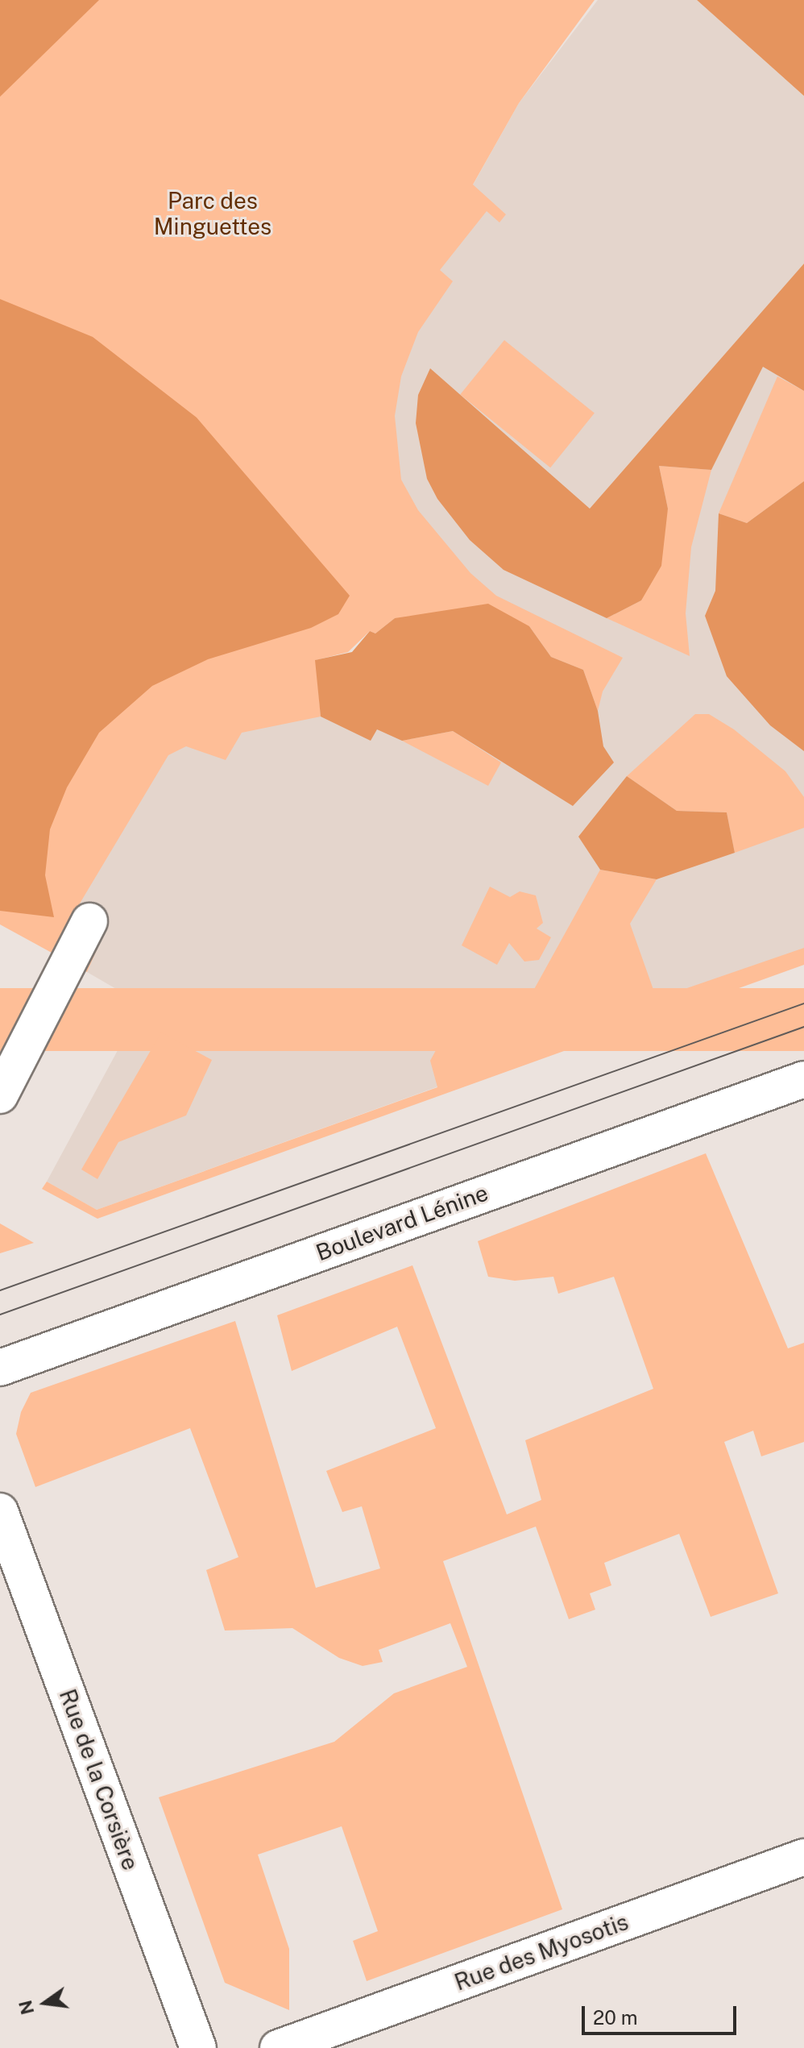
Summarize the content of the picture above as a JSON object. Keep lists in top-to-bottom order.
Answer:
{
  "streets": {
    "street": ["Boulevard Lénine", "Rue de la Corsière", "Rue des Myosotis"]
  },
  "parks": ["Parc des Minguettes"],
  "scale_bar": "20 m",
  "north": "left"
}
